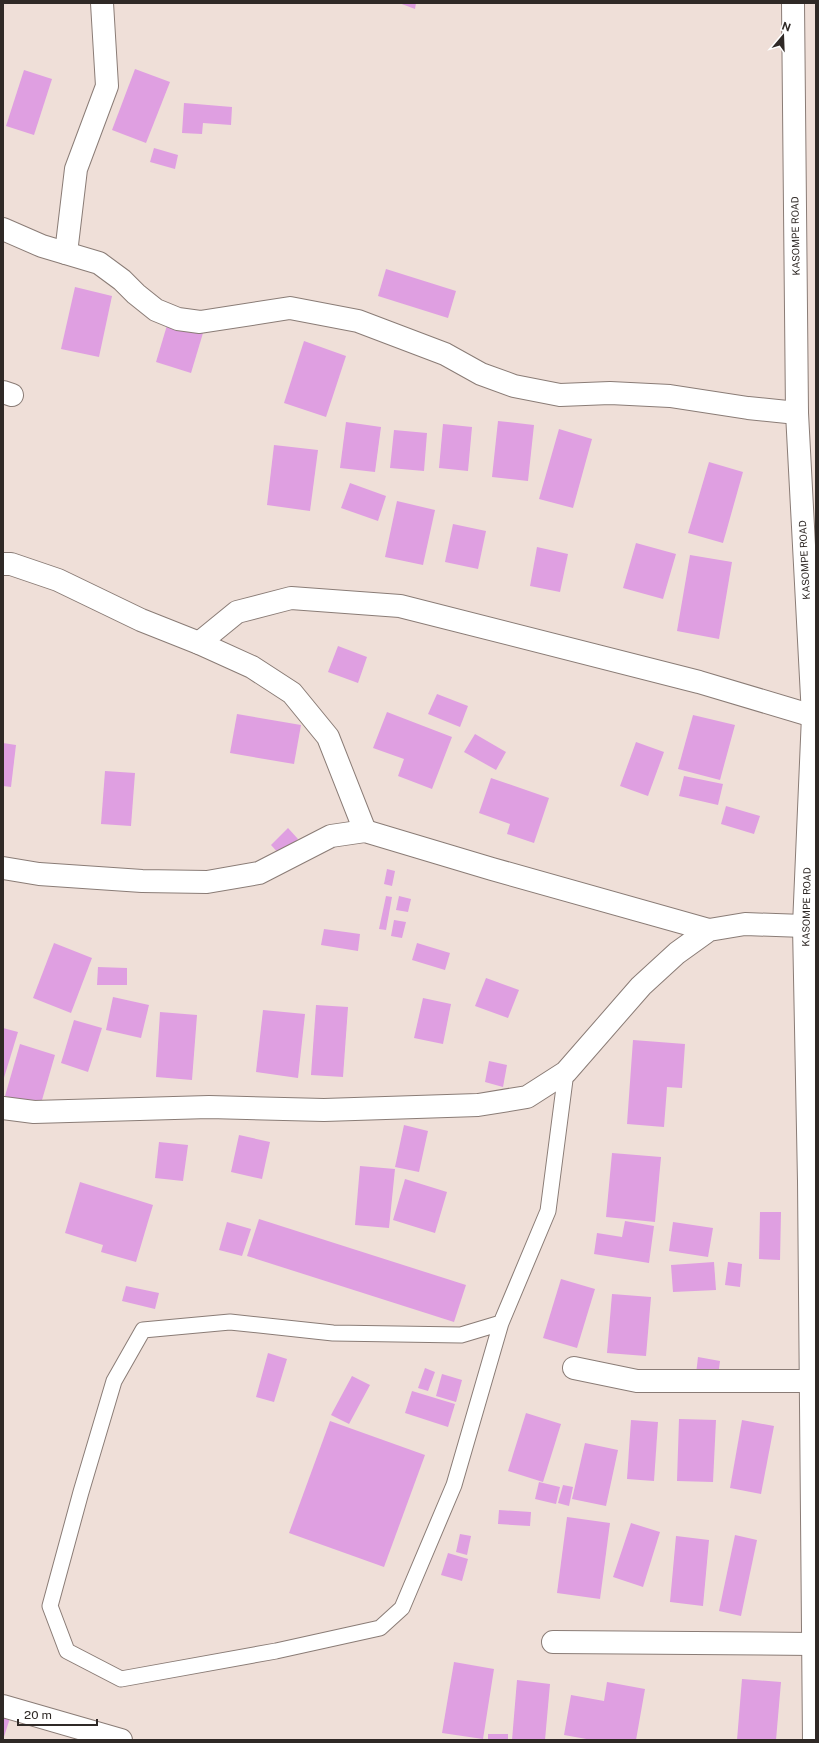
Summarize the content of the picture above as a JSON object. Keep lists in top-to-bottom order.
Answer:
{
  "streets": {
    "street": ["KASOMPE ROAD"]
  },
  "scale_bar": "20 m",
  "north": "top"
}
